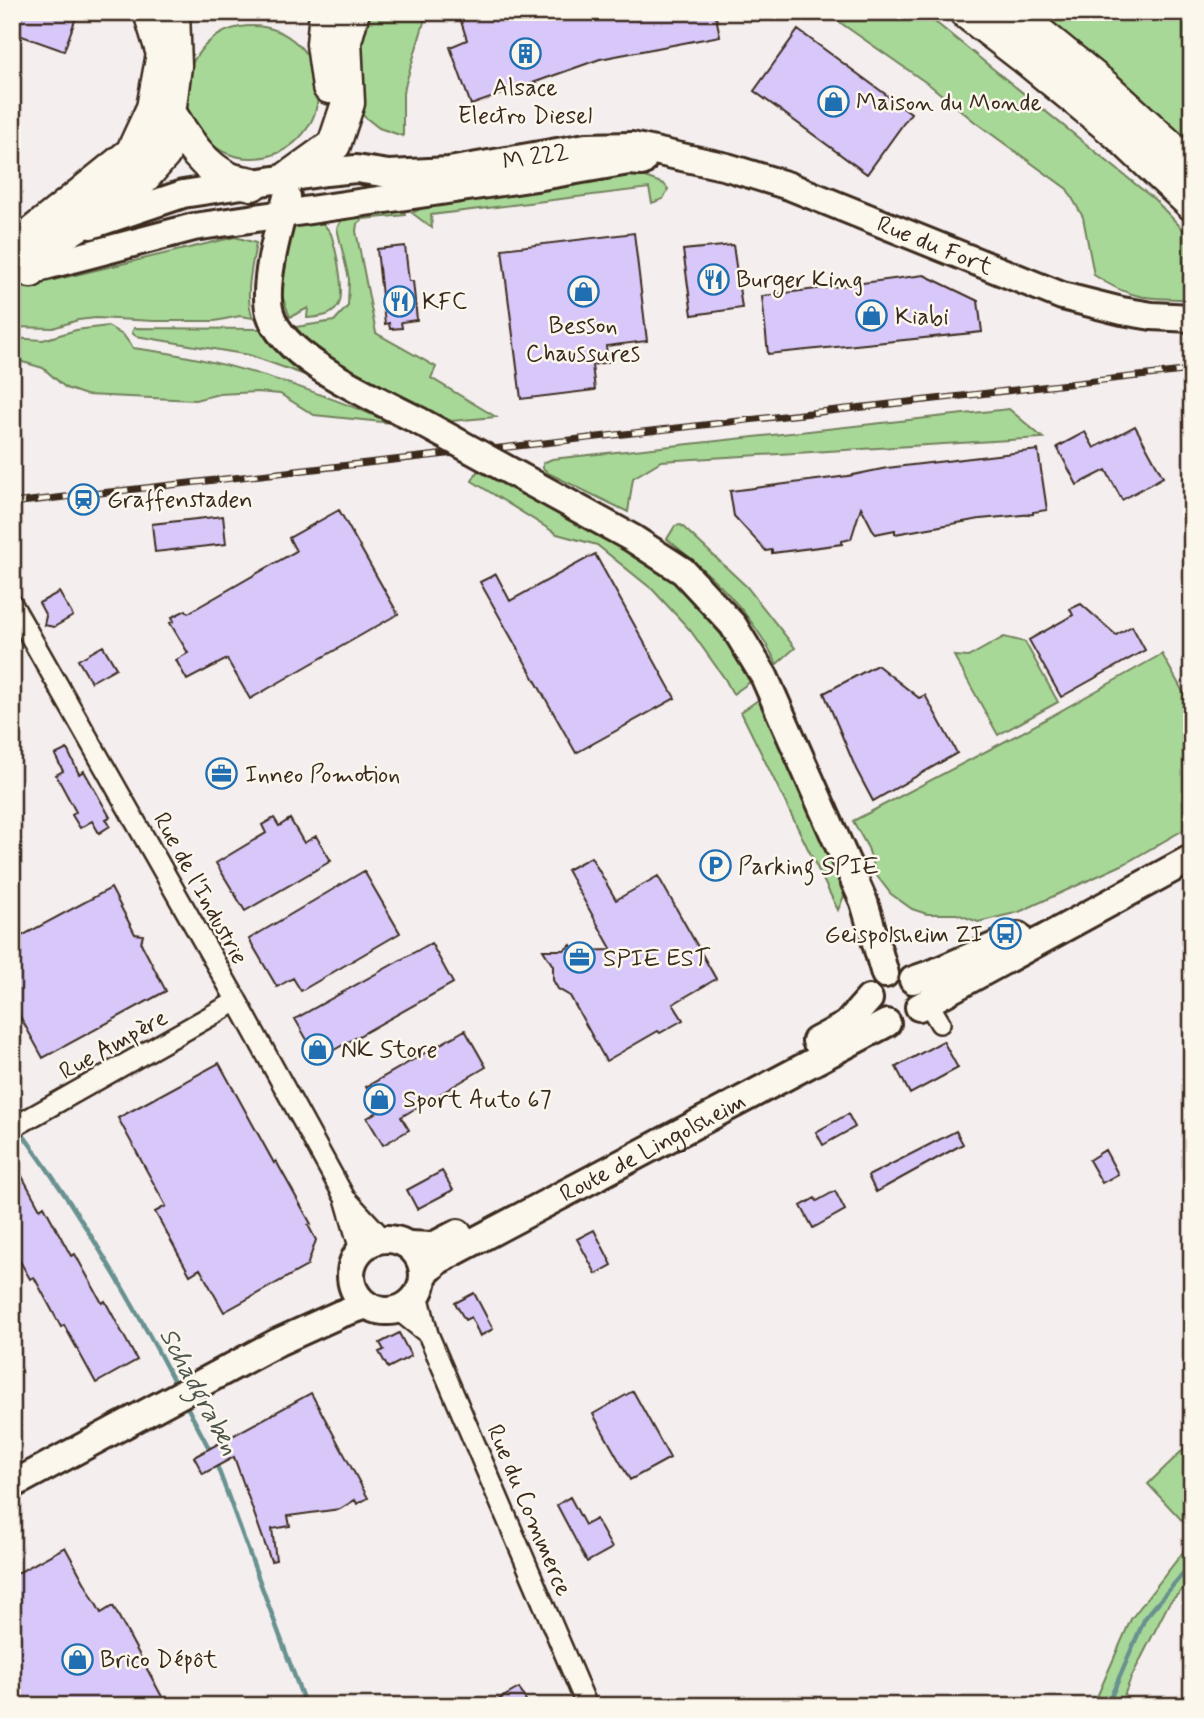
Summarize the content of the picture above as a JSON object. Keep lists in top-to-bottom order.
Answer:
{
  "streets": {
    "main road": ["M 222", "Rue du Fort", "Route de Lingolsheim"],
    "street": ["Rue de l'Industrie", "Rue Ampère", "Rue du Commerce"]
  },
  "crossings": [
    ["M 222", "Rue du Fort"],
    ["Rue de l'Industrie", "Rue Ampère"],
    ["Rue de l'Industrie", "Route de Lingolsheim"],
    ["Rue de l'Industrie", "Rue du Commerce"],
    ["Route de Lingolsheim", "Rue du Commerce"]
  ],
  "water": ["Schadgraben"],
  "places": {
    "building": ["Alsace Electro Diesel"],
    "shop": [
      "Maison du Monde",
      "Besson Chaussures",
      "Kiabi",
      "NK Store",
      "Sport Auto 67",
      "Brico Dépôt"
    ],
    "restaurant": ["Burger King", "KFC"],
    "station": ["Graffenstaden"],
    "office": ["Inneo Pomotion", "SPIE EST"],
    "parking": ["Parking SPIE"],
    "bus stop": ["Geispolsheim ZI"]
  }
}
